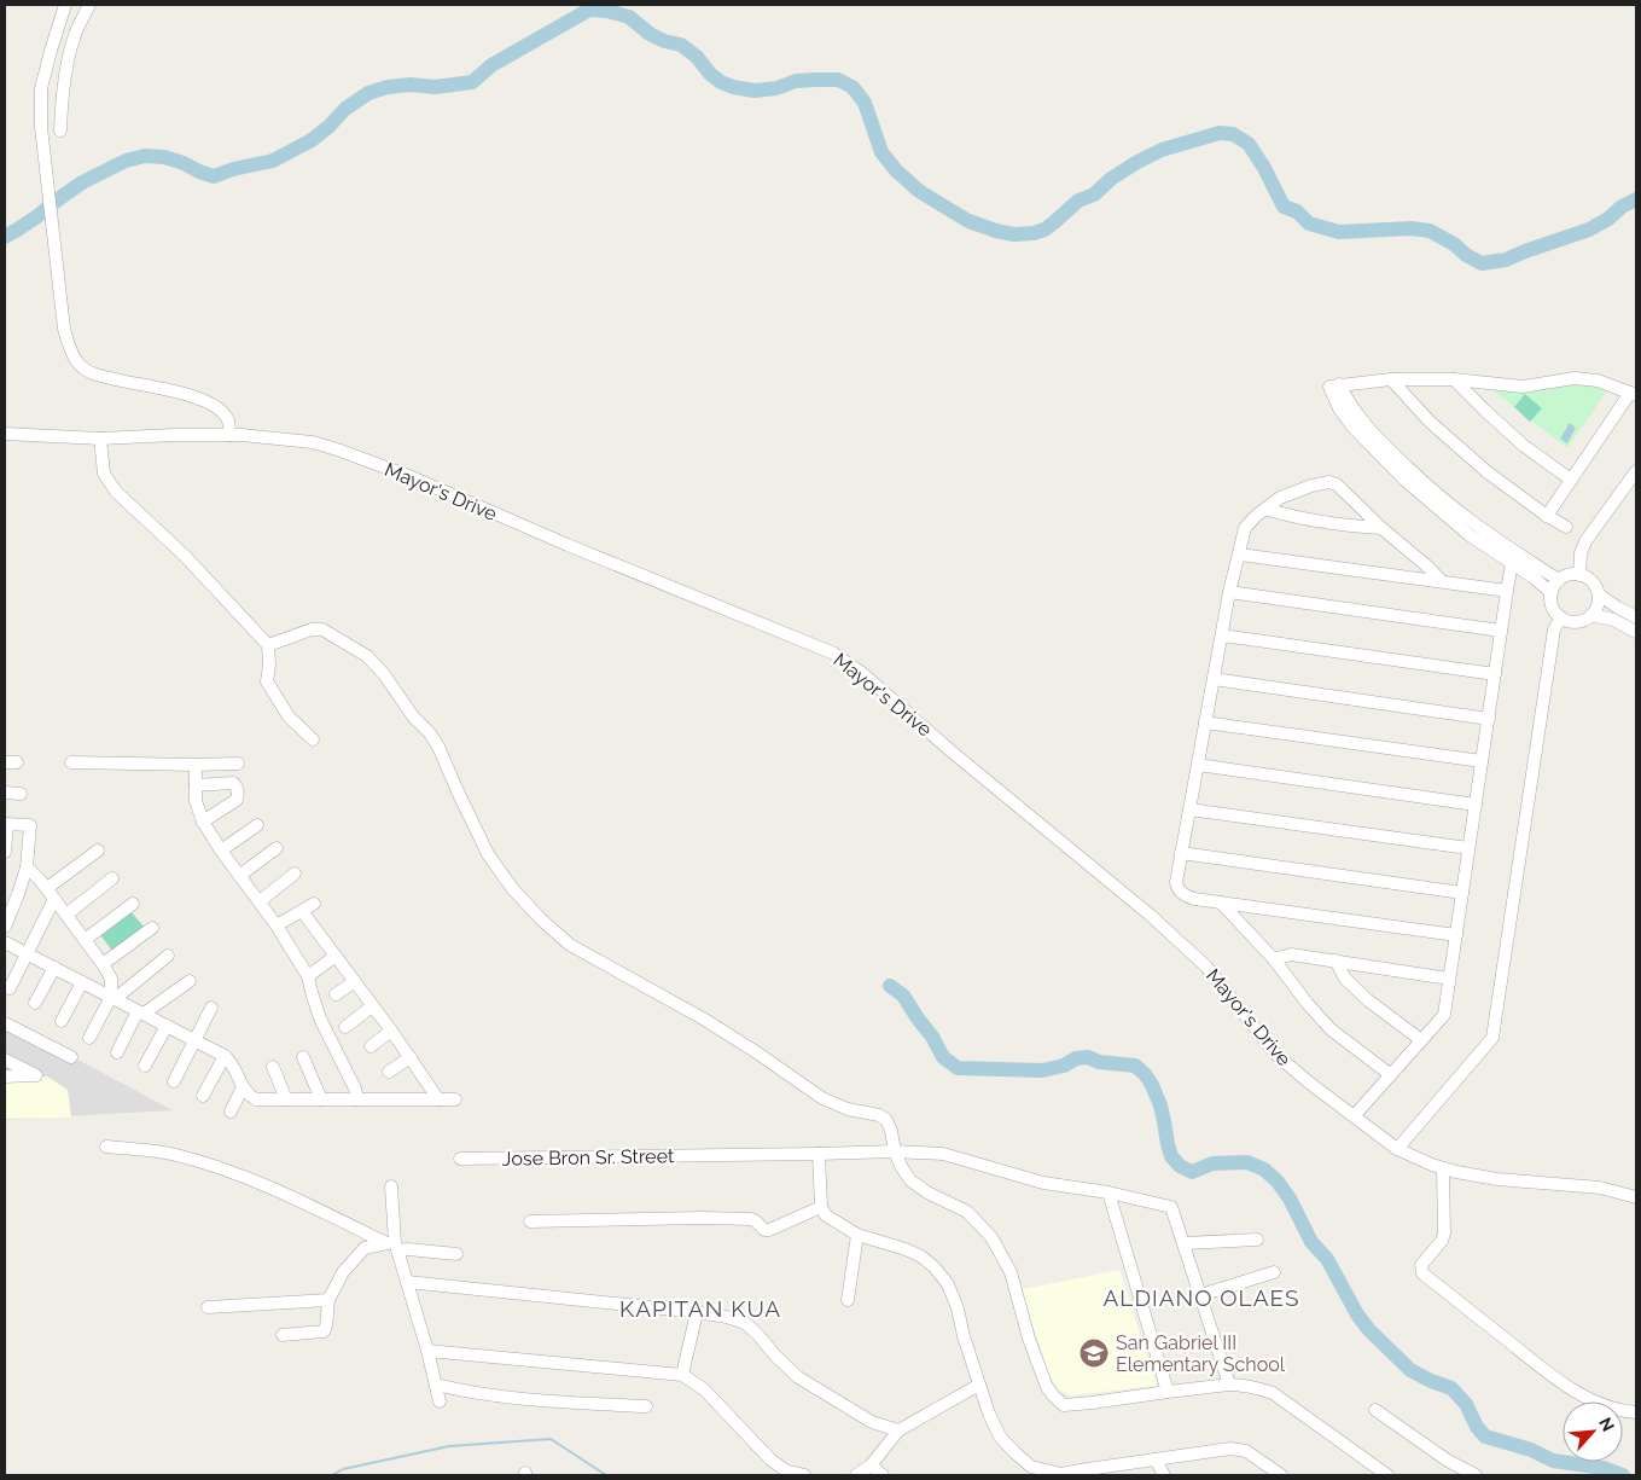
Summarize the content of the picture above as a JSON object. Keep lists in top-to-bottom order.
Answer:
{
  "streets": {
    "street": ["Mayor's Drive", "Jose Bron Sr. Street"]
  },
  "districts": ["ALDIANO OLAES", "KAPITAN KUA"],
  "places": {
    "school or university": ["San Gabriel III Elementary School"]
  },
  "north": "top right"
}
